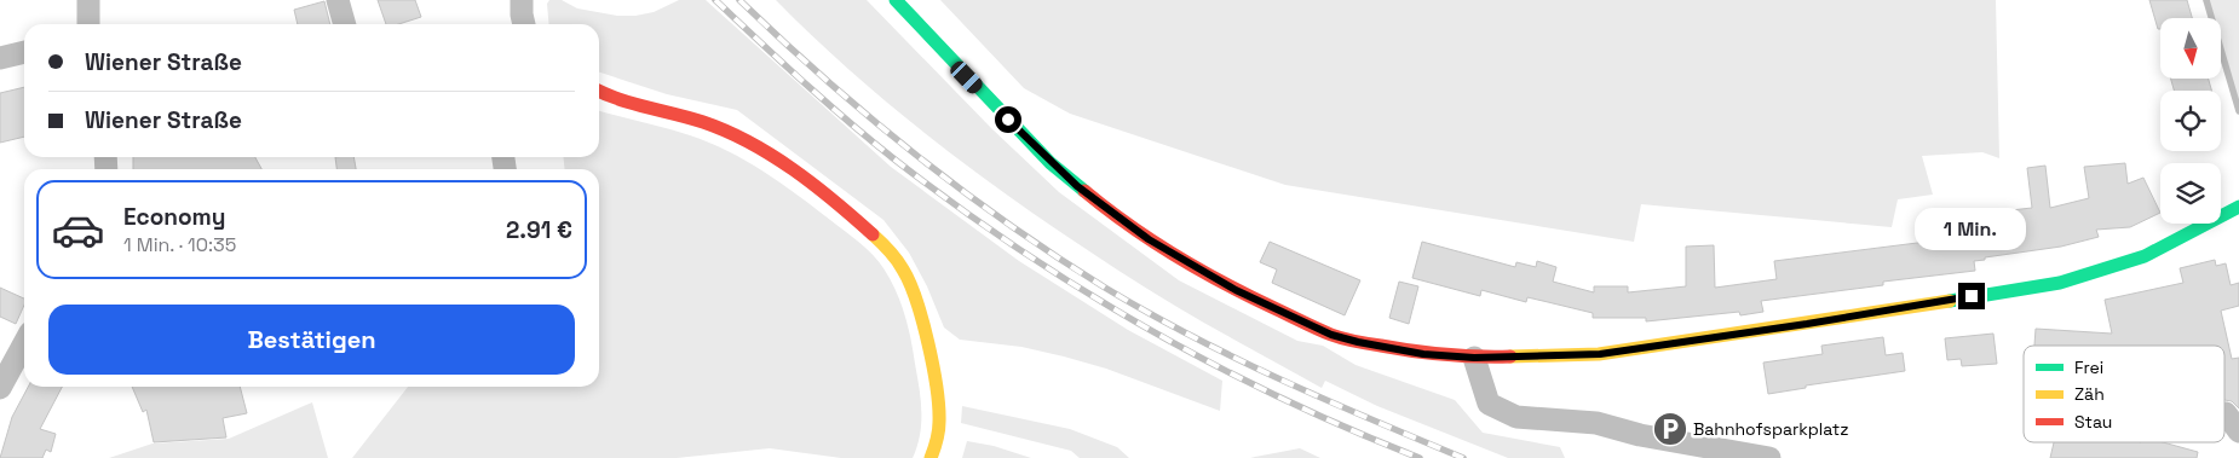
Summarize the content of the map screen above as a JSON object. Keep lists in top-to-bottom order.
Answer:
{
  "places": {
    "parking": ["Bahnhofsparkplatz"]
  },
  "legend": ["Frei", "Zäh", "Stau"],
  "north": "bottom",
  "page": {
    "banner": ["Wiener Straße", "Wiener Straße"],
    "list": [
      {
        "name": "Economy",
        "note": "1 Min. · 10:35",
        "value": "2.91 €"
      }
    ],
    "bubble": "1 Min.",
    "buttons": "Bestätigen"
  }
}
